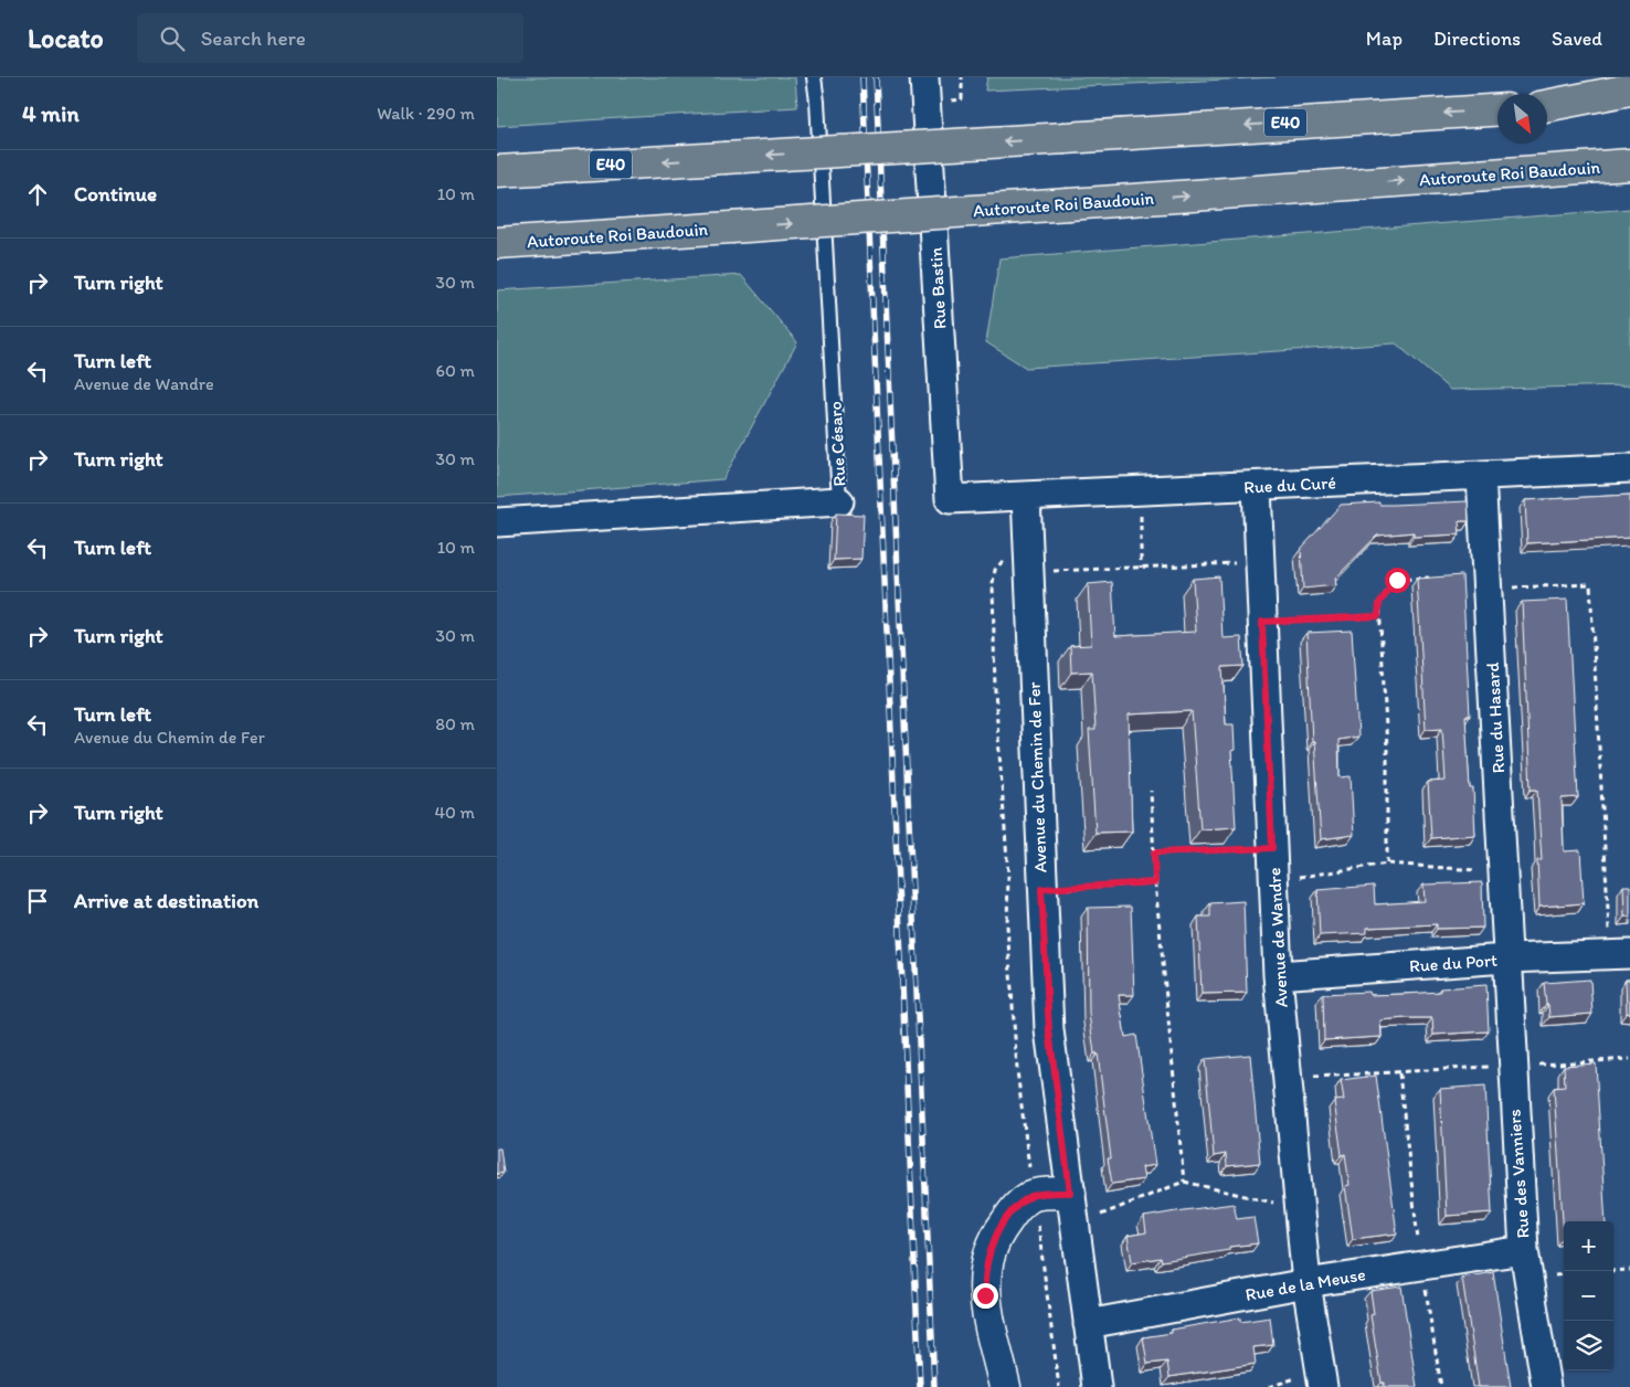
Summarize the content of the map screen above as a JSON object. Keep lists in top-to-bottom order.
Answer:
{
  "streets": {
    "highway": ["E40", "Autoroute Roi Baudouin"],
    "street": [
      "Rue Bastin",
      "Rue Césaro",
      "Rue du Curé",
      "Rue du Hasard",
      "Avenue du Chemin de Fer",
      "Avenue de Wandre",
      "Rue du Port",
      "Rue des Vanniers",
      "Rue de la Meuse"
    ]
  },
  "crossings": [
    ["Rue Bastin", "Rue du Curé"],
    ["Rue du Curé", "Rue du Hasard"],
    ["Rue du Curé", "Avenue du Chemin de Fer"],
    ["Rue du Curé", "Avenue de Wandre"],
    ["Rue du Hasard", "Rue du Port"],
    ["Rue du Hasard", "Rue des Vanniers"],
    ["Avenue du Chemin de Fer", "Rue de la Meuse"],
    ["Avenue de Wandre", "Rue du Port"],
    ["Avenue de Wandre", "Rue de la Meuse"],
    ["Rue du Port", "Rue des Vanniers"],
    ["Rue des Vanniers", "Rue de la Meuse"]
  ],
  "north": "bottom right",
  "page": {
    "header": "Locato",
    "search": "Search here",
    "nav": ["Map", "Directions", "Saved"],
    "heading": ["4 min", "Walk · 290 m"],
    "list": [
      ["Continue", "10 m"],
      ["Turn right", "30 m"],
      ["Turn left", "Avenue de Wandre", "60 m"],
      ["Turn right", "30 m"],
      ["Turn left", "10 m"],
      ["Turn right", "30 m"],
      ["Turn left", "Avenue du Chemin de Fer", "80 m"],
      ["Turn right", "40 m"],
      "Arrive at destination"
    ],
    "map_buttons": ["+", "−"]
  }
}
